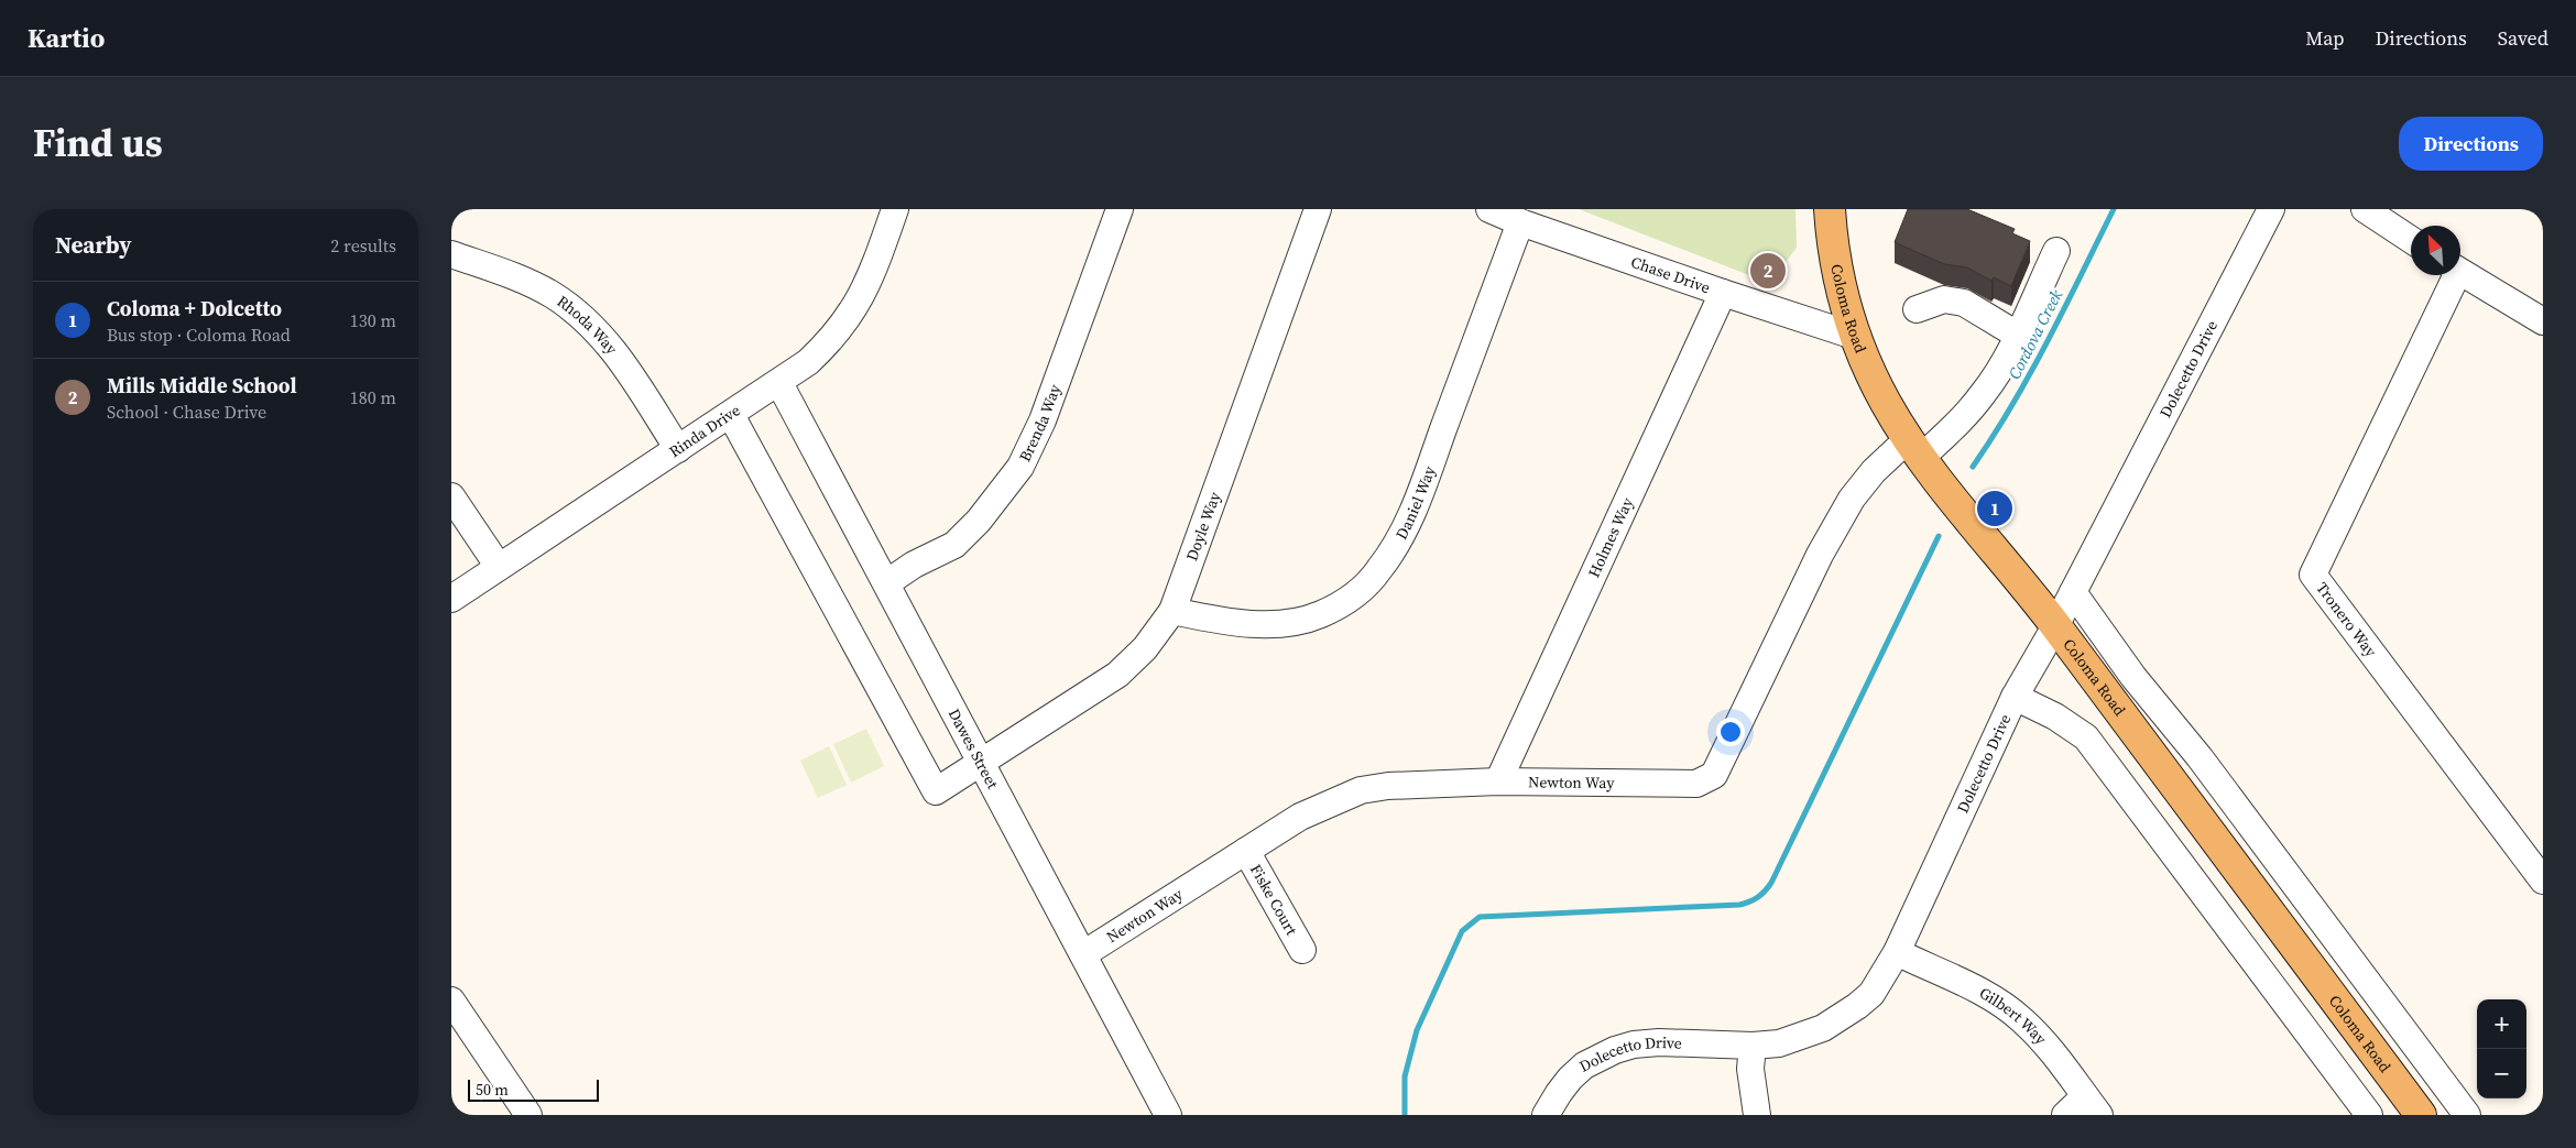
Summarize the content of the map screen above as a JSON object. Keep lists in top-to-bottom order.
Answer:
{
  "streets": {
    "main road": ["Coloma Road"],
    "street": [
      "Chase Drive",
      "Rhoda Way",
      "Dolecetto Drive",
      "Brenda Way",
      "Rinda Drive",
      "Daniel Way",
      "Doyle Way",
      "Holmes Way",
      "Tronero Way",
      "Dawes Street",
      "Newton Way",
      "Fiske Court",
      "Gilbert Way"
    ]
  },
  "crossings": [
    ["Chase Drive", "Coloma Road"],
    ["Chase Drive", "Daniel Way"],
    ["Chase Drive", "Holmes Way"],
    ["Coloma Road", "Dolecetto Drive"],
    ["Coloma Road", "Newton Way"],
    ["Rhoda Way", "Rinda Drive"],
    ["Dolecetto Drive", "Gilbert Way"],
    ["Brenda Way", "Dawes Street"],
    ["Rinda Drive", "Doyle Way"],
    ["Rinda Drive", "Dawes Street"],
    ["Daniel Way", "Doyle Way"],
    ["Doyle Way", "Dawes Street"],
    ["Holmes Way", "Newton Way"],
    ["Dawes Street", "Newton Way"],
    ["Newton Way", "Fiske Court"]
  ],
  "water": ["Cordova Creek"],
  "scale_bar": "50 m",
  "north": "top left",
  "page": {
    "header": "Kartio",
    "nav": ["Map", "Directions", "Saved"],
    "title": "Find us",
    "buttons": "Directions",
    "heading": ["Nearby", "2 results"],
    "pins": ["2", "1"],
    "list": [
      {
        "mark": "1",
        "name": "Coloma + Dolcetto",
        "note": "Bus stop · Coloma Road",
        "value": "130 m"
      },
      {
        "mark": "2",
        "name": "Mills Middle School",
        "note": "School · Chase Drive",
        "value": "180 m"
      }
    ],
    "map_buttons": ["+", "−"],
    "scale": "50 m"
  }
}
